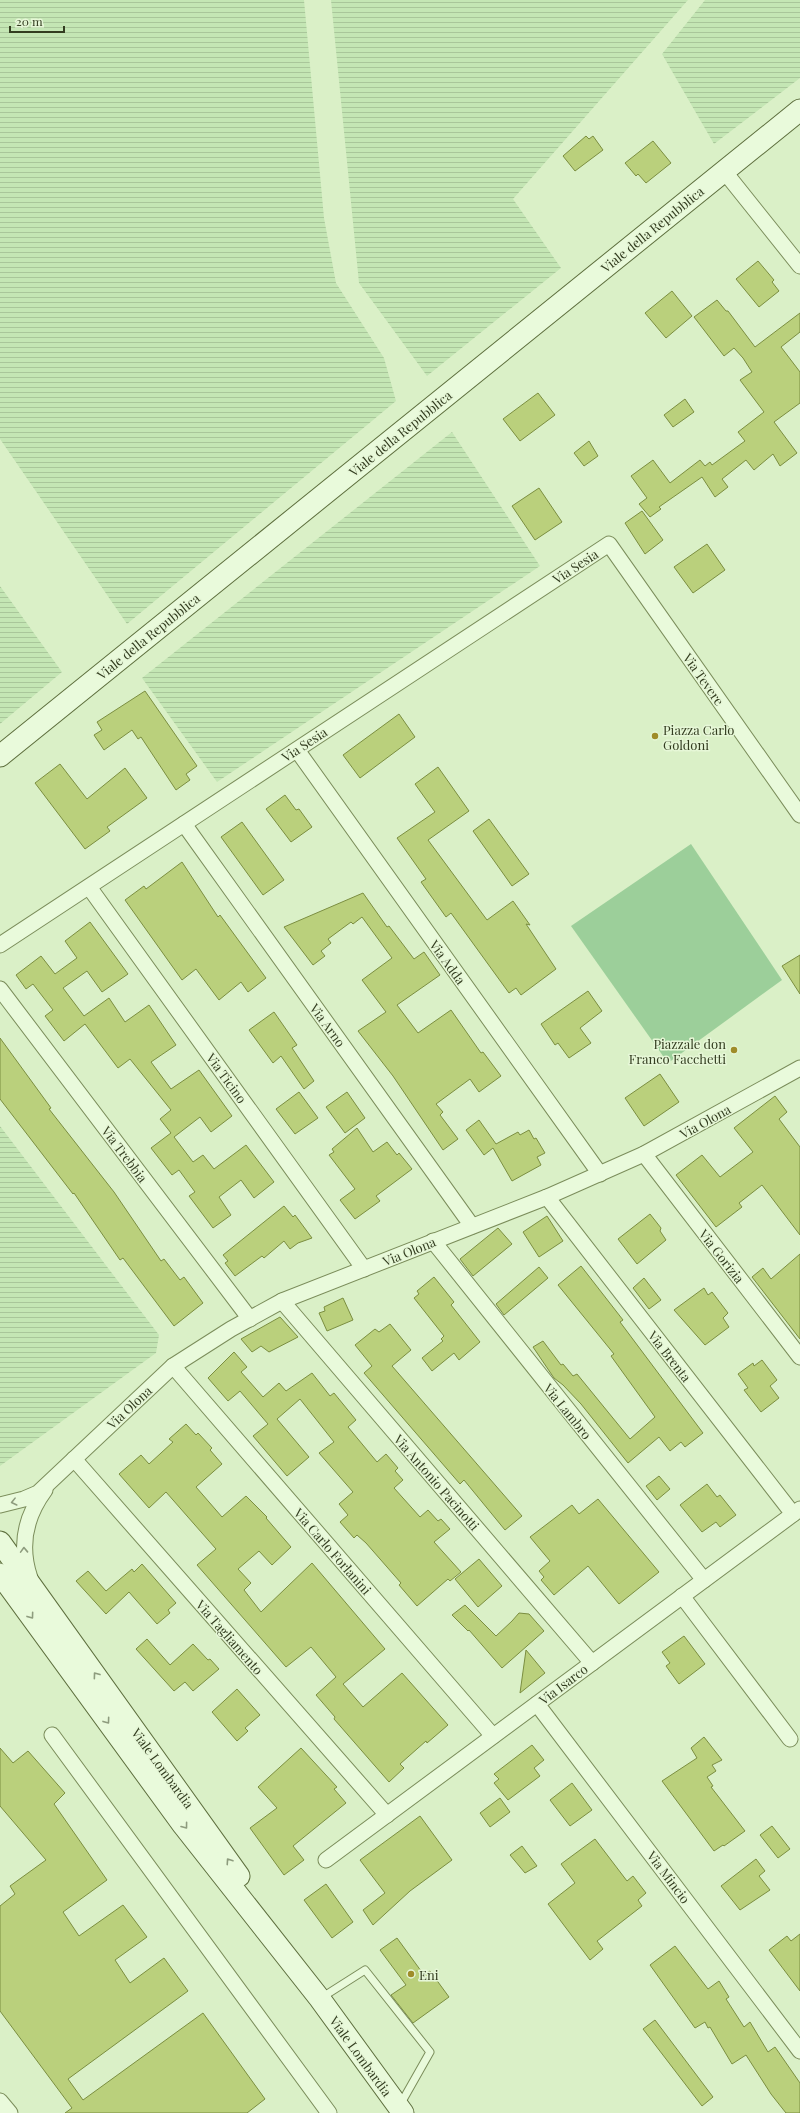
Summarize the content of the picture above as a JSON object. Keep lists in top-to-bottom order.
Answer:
{
  "streets": {
    "main road": ["Viale della Repubblica", "Viale Lombardia"],
    "street": [
      "Via Sesia",
      "Via Tevere",
      "Via Adda",
      "Via Arno",
      "Via Ticino",
      "Via Olona",
      "Via Trebbia",
      "Via Gorizia",
      "Via Brenta",
      "Via Lambro",
      "Via Antonio Pacinotti",
      "Via Carlo Forlanini",
      "Via Tagliamento",
      "Via Isarco",
      "Via Mincio"
    ]
  },
  "crossings": [
    ["Via Sesia", "Via Tevere"],
    ["Via Sesia", "Via Adda"],
    ["Via Sesia", "Via Arno"],
    ["Via Sesia", "Via Ticino"],
    ["Via Adda", "Via Olona"],
    ["Via Arno", "Via Olona"],
    ["Via Ticino", "Via Olona"],
    ["Via Olona", "Via Trebbia"],
    ["Via Olona", "Via Gorizia"],
    ["Via Olona", "Via Brenta"],
    ["Via Olona", "Via Lambro"],
    ["Via Olona", "Via Antonio Pacinotti"],
    ["Via Olona", "Via Carlo Forlanini"],
    ["Via Olona", "Via Tagliamento"],
    ["Via Olona", "Viale Lombardia"],
    ["Via Brenta", "Via Isarco"],
    ["Via Lambro", "Via Isarco"],
    ["Via Antonio Pacinotti", "Via Isarco"],
    ["Via Carlo Forlanini", "Via Isarco"],
    ["Via Tagliamento", "Via Isarco"],
    ["Via Isarco", "Via Mincio"]
  ],
  "places": ["Piazza Carlo Goldoni", "Piazzale don Franco Facchetti", "Eni"],
  "scale_bar": "20 m"
}
